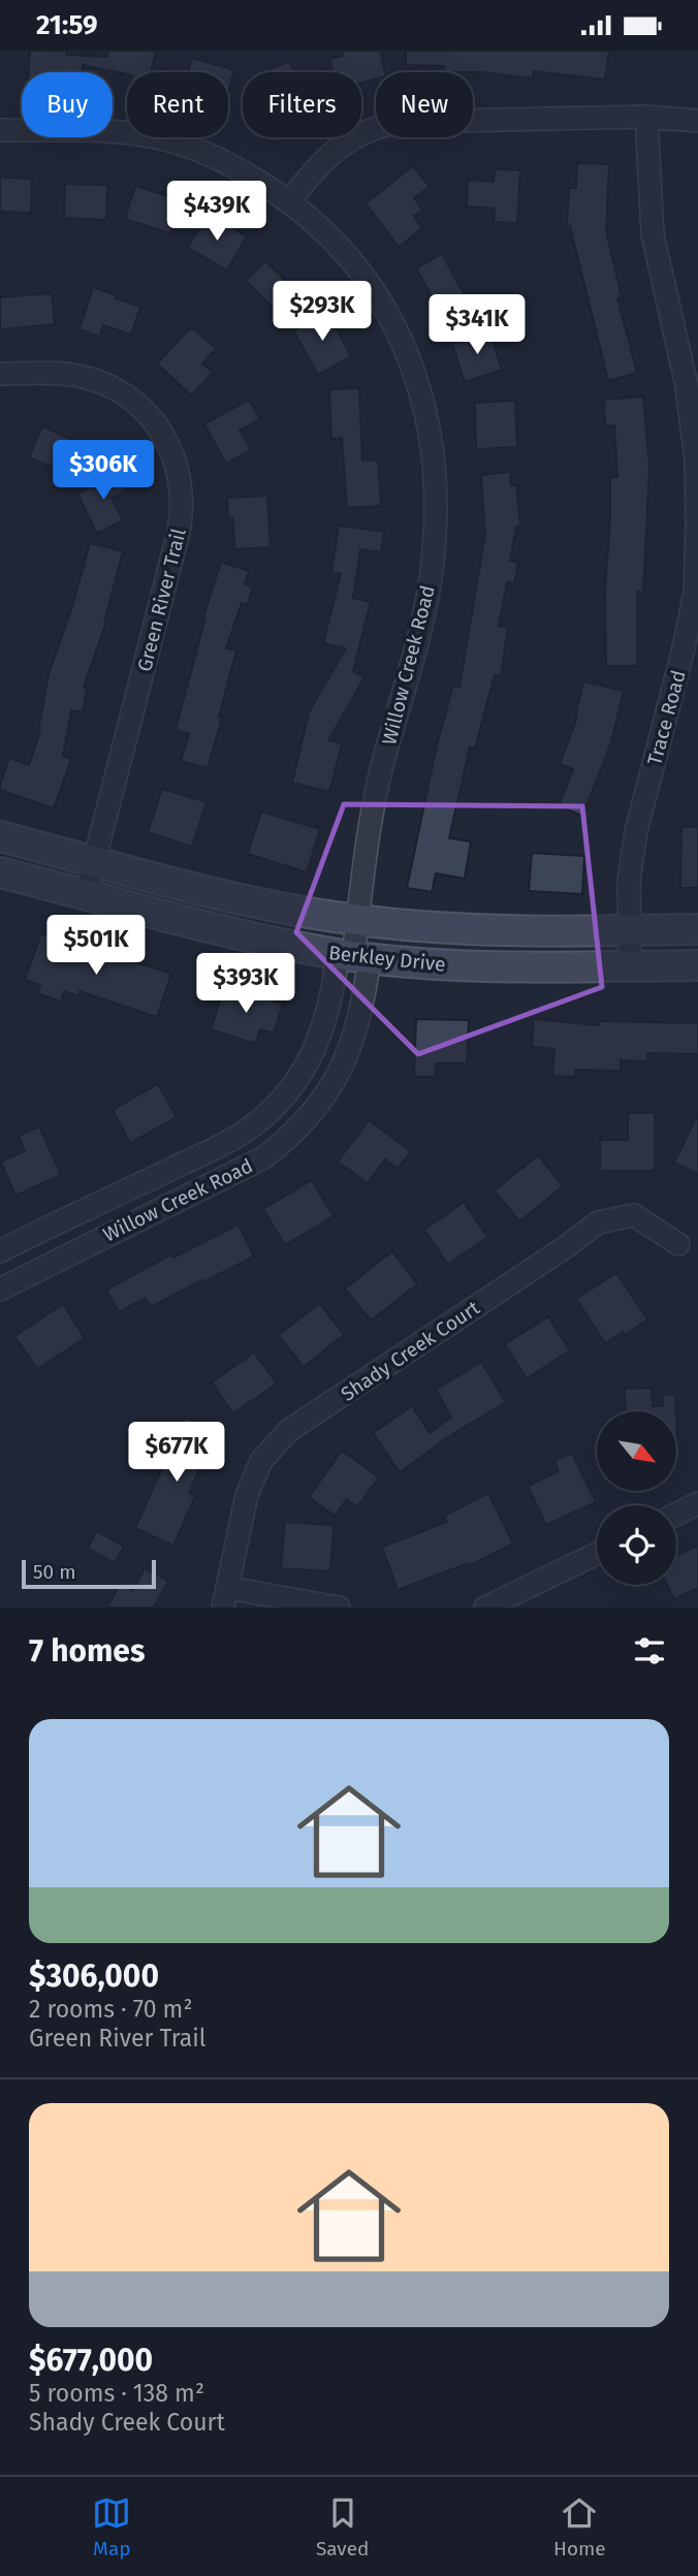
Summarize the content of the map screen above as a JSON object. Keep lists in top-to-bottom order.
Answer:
{
  "streets": {
    "street": [
      "Green River Trail",
      "Willow Creek Road",
      "Trace Road",
      "Berkley Drive",
      "Shady Creek Court"
    ]
  },
  "crossings": [
    ["Green River Trail", "Berkley Drive"],
    ["Willow Creek Road", "Berkley Drive"],
    ["Trace Road", "Berkley Drive"]
  ],
  "scale_bar": "50 m",
  "north": "bottom right",
  "page": {
    "status": "21:59",
    "chip": [
      "Buy",
      "Rent",
      "Filters",
      "New"
    ],
    "price": [
      "$439K",
      "$293K",
      "$341K",
      "$306K",
      "$501K",
      "$393K",
      "$677K"
    ],
    "scale": "50 m",
    "heading": "7 homes",
    "list": [
      {
        "name": "$306,000",
        "note": "2 rooms · 70 m² · Green River Trail"
      },
      {
        "name": "$677,000",
        "note": "5 rooms · 138 m² · Shady Creek Court"
      }
    ],
    "tabs": ["Map", "Saved", "Home"]
  }
}
